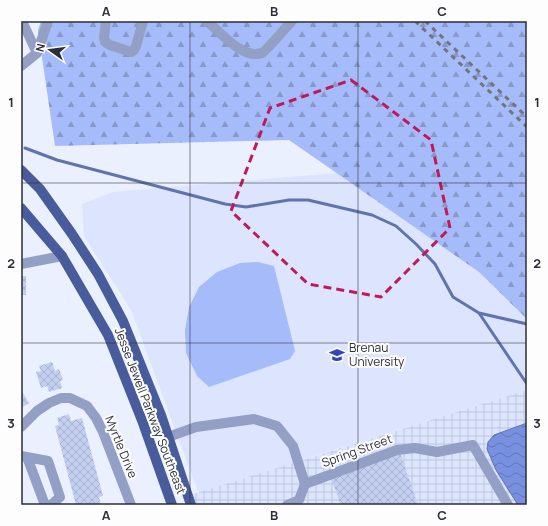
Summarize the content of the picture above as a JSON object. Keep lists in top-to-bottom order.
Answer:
{
  "streets": {
    "main road": ["Jesse Jewell Parkway Southeast"],
    "street": ["Myrtle Drive", "Spring Street"]
  },
  "places": {
    "school or university": ["Brenau University"]
  },
  "north": "left",
  "grid": {
    "columns": ["A", "B", "C"],
    "rows": ["1", "2", "3"]
  }
}
